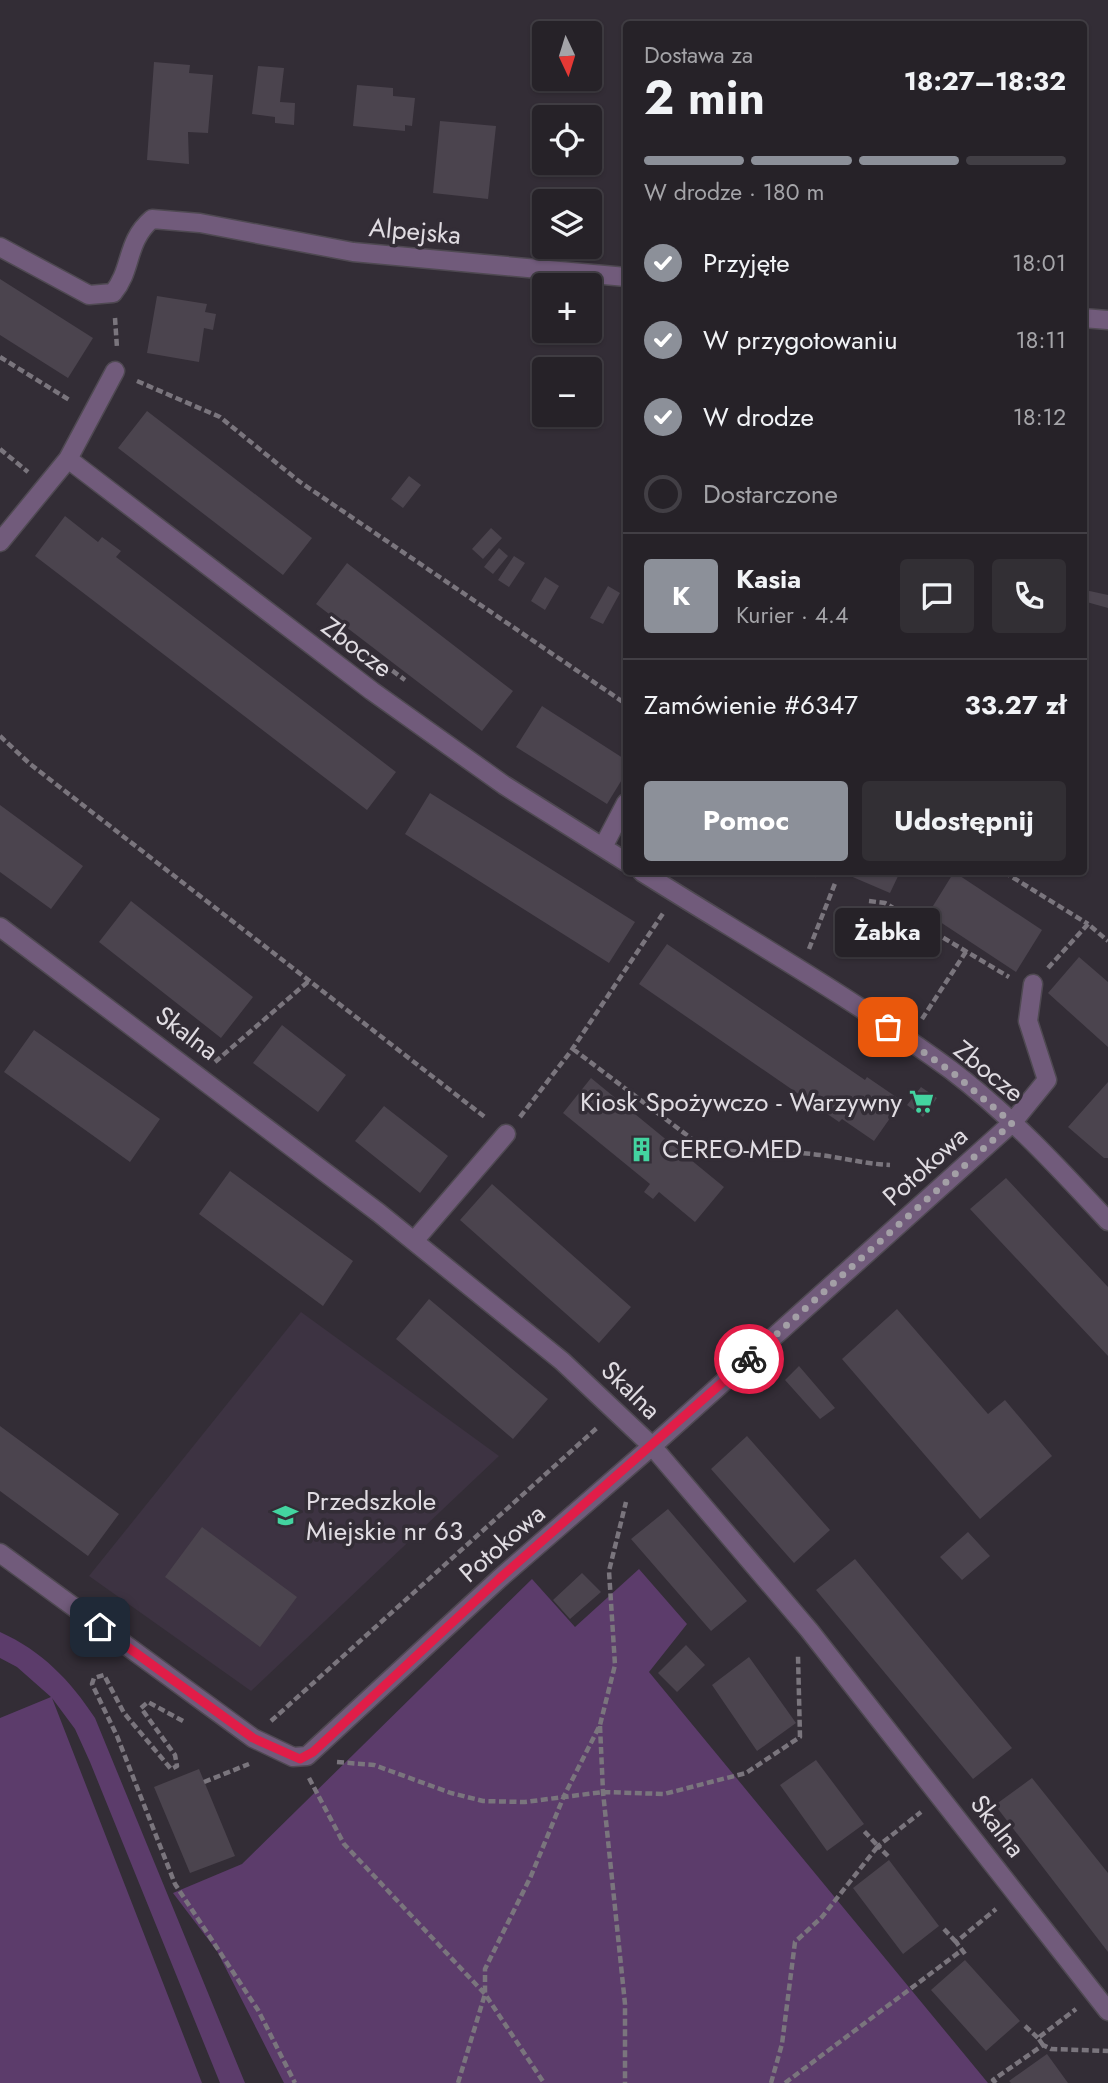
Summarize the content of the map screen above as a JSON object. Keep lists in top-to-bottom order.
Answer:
{
  "streets": {
    "street": [
      "Alpejska",
      "Zbocze",
      "Skalna",
      "Potokowa"
    ]
  },
  "crossings": [
    ["Zbocze", "Potokowa"],
    ["Skalna", "Potokowa"]
  ],
  "places": {
    "other": ["Żabka"],
    "supermarket": ["Kiosk Spożywczo - Warzywny"],
    "building": ["CEREO-MED"],
    "school or university": ["Przedszkole Miejskie nr 63"]
  },
  "north": "bottom",
  "page": {
    "map_buttons": ["+", "−"],
    "heading": ["2 min", "Dostawa za", "18:27–18:32"],
    "panel": [
      "Kasia",
      "Kurier · 4.4",
      "Zamówienie #6347",
      "33.27 zł"
    ],
    "bar": "W drodze · 180 m",
    "list": [
      ["Przyjęte", "18:01"],
      ["W przygotowaniu", "18:11"],
      ["W drodze", "18:12"],
      "Dostarczone"
    ],
    "round": "K",
    "buttons": ["Pomoc", "Udostępnij"],
    "bubble": "Żabka"
  }
}
